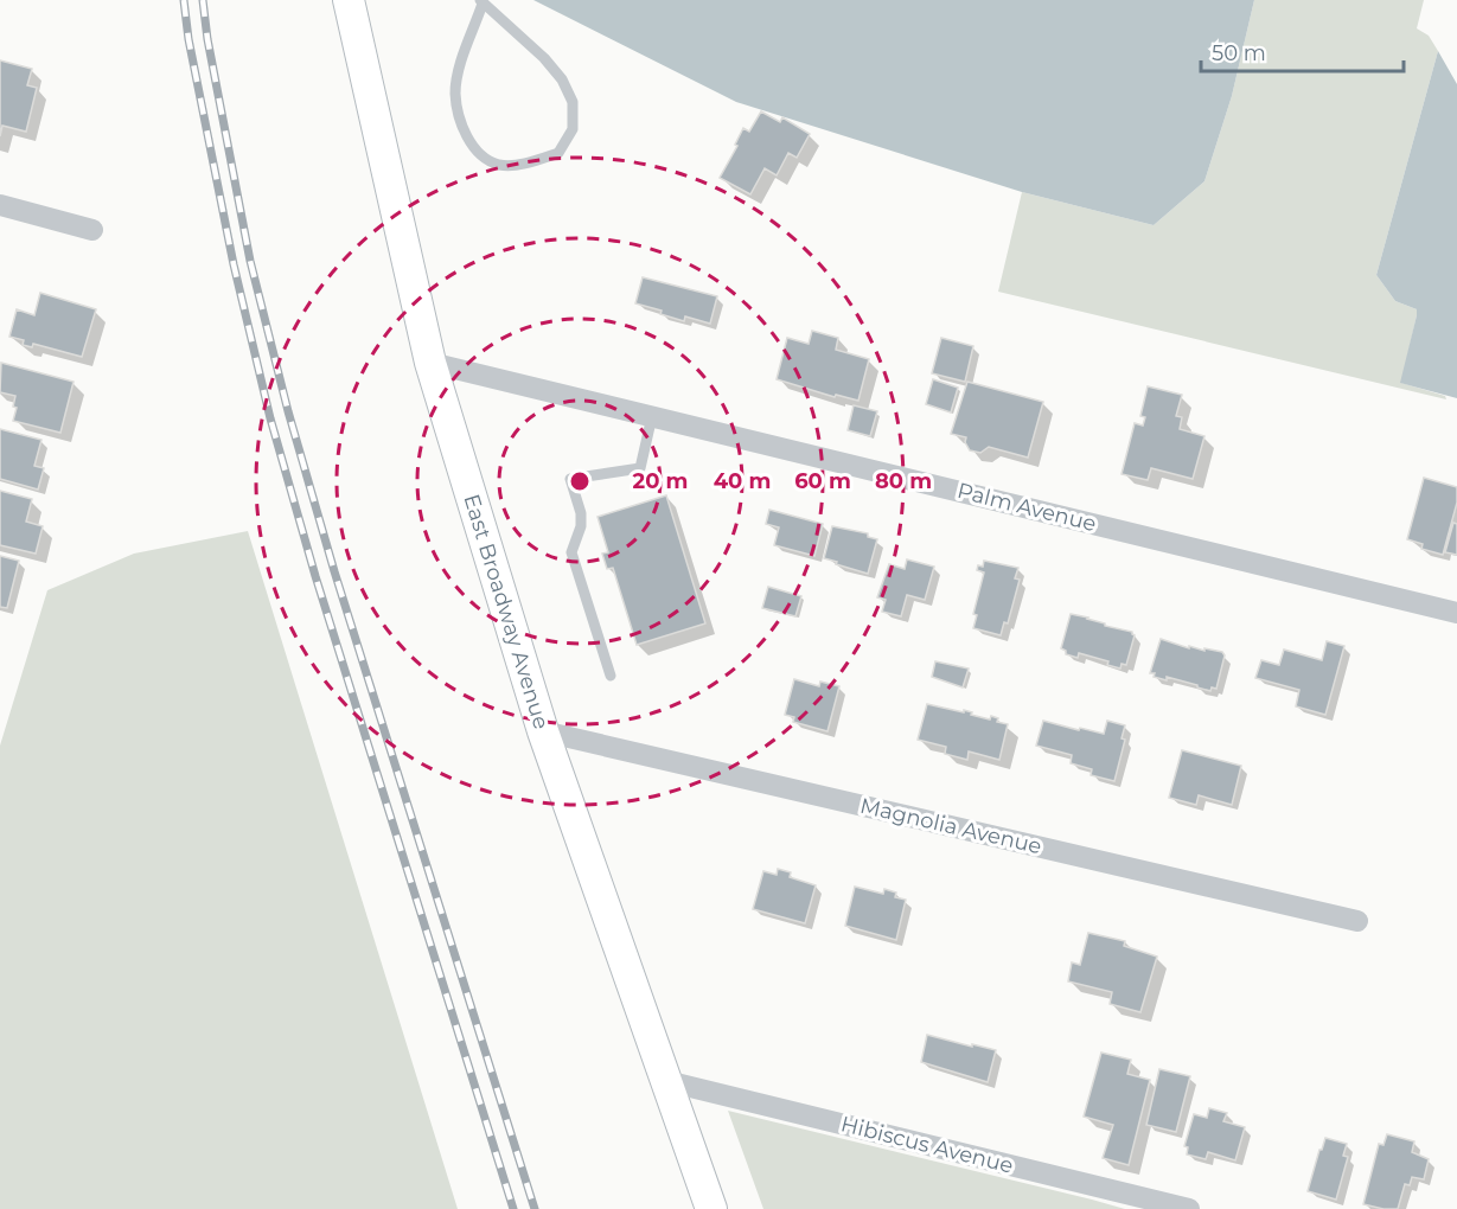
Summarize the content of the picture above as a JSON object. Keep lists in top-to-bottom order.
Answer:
{
  "streets": {
    "main road": ["East Broadway Avenue"],
    "street": ["Palm Avenue", "Magnolia Avenue", "Hibiscus Avenue"]
  },
  "crossings": [
    ["Palm Avenue", "East Broadway Avenue"],
    ["East Broadway Avenue", "Magnolia Avenue"],
    ["East Broadway Avenue", "Hibiscus Avenue"]
  ],
  "scale_bar": "50 m",
  "rings": [
    "20 m",
    "40 m",
    "60 m",
    "80 m"
  ]
}
